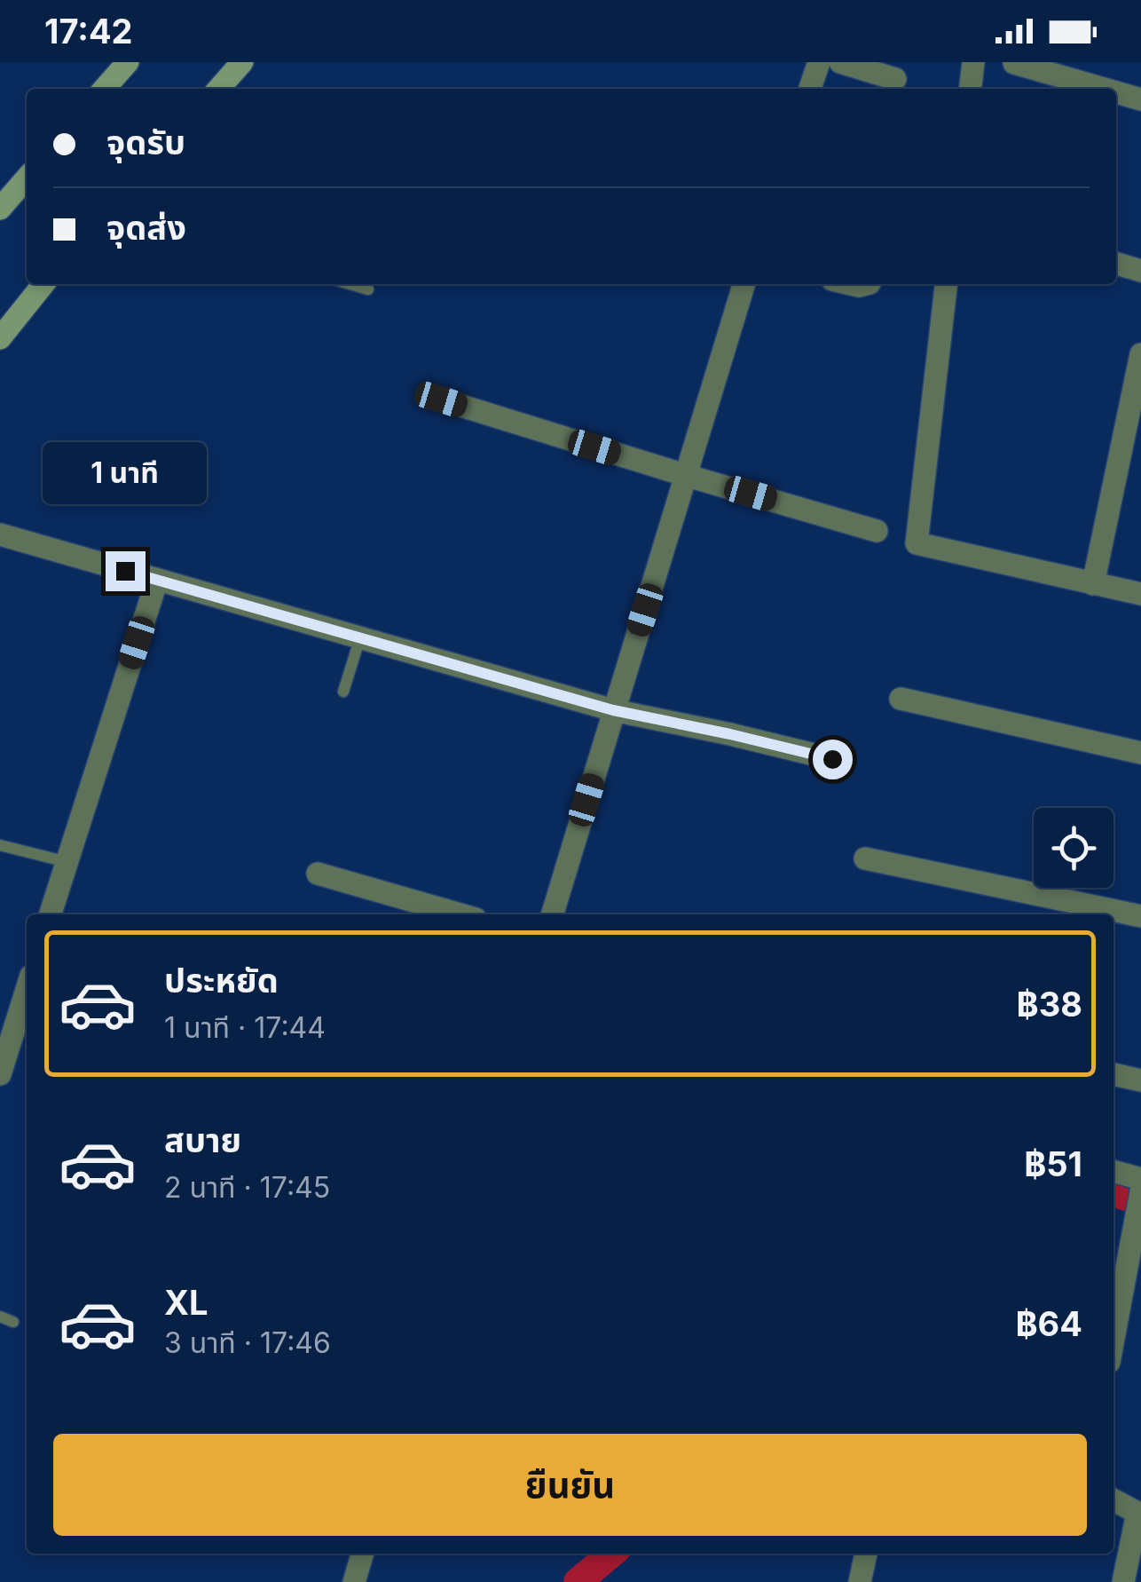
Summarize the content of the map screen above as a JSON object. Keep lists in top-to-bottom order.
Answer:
{
  "page": {
    "status": "17:42",
    "banner": ["จุดรับ", "จุดส่ง"],
    "bubble": "1 นาที",
    "list": [
      {
        "name": "ประหยัด",
        "note": "1 นาที · 17:44",
        "value": "฿38"
      },
      {
        "name": "สบาย",
        "note": "2 นาที · 17:45",
        "value": "฿51"
      },
      {
        "name": "XL",
        "note": "3 นาที · 17:46",
        "value": "฿64"
      }
    ],
    "buttons": "ยืนยัน"
  }
}
